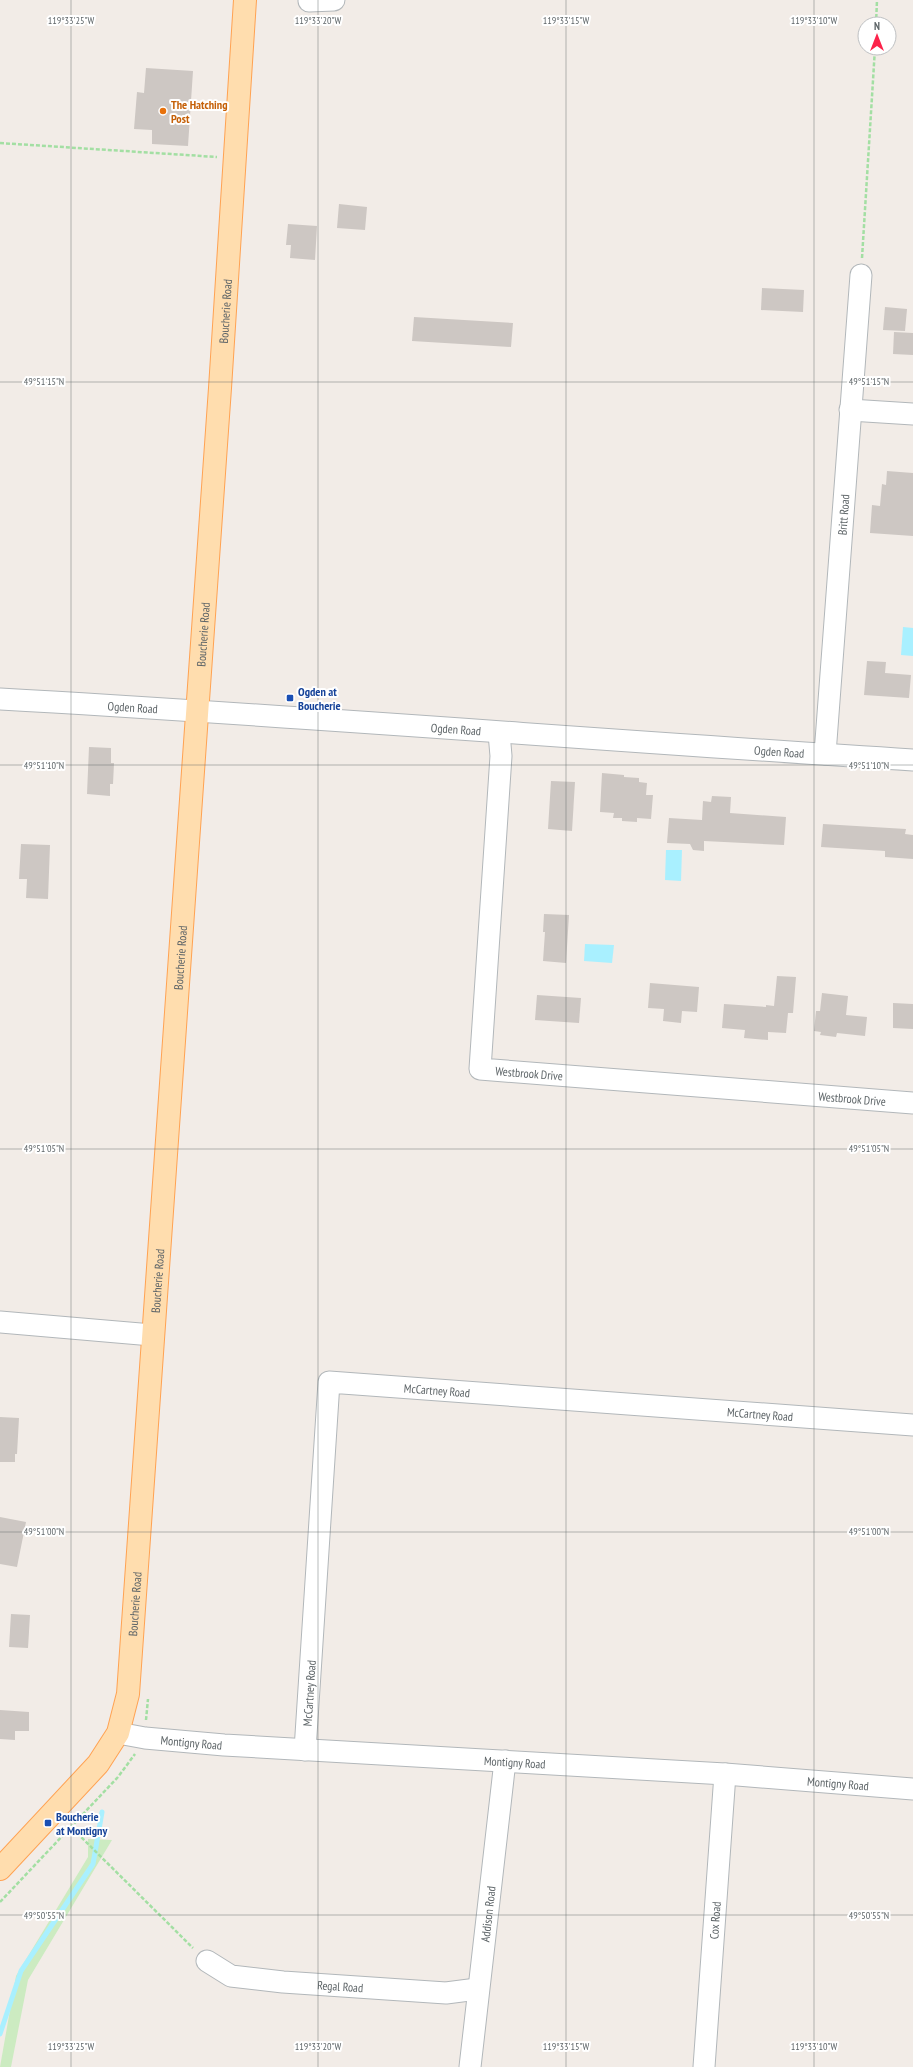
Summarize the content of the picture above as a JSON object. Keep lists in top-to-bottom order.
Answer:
{
  "streets": {
    "main road": ["Boucherie Road"],
    "street": [
      "Britt Road",
      "Ogden Road",
      "Westbrook Drive",
      "McCartney Road",
      "Montigny Road",
      "Addison Road",
      "Cox Road",
      "Regal Road"
    ]
  },
  "crossings": [
    ["Boucherie Road", "Ogden Road"],
    ["Boucherie Road", "Montigny Road"],
    ["Britt Road", "Ogden Road"],
    ["Ogden Road", "Westbrook Drive"],
    ["McCartney Road", "Montigny Road"],
    ["Montigny Road", "Addison Road"],
    ["Montigny Road", "Cox Road"],
    ["Addison Road", "Regal Road"]
  ],
  "places": {
    "other": ["The Hatching Post"],
    "transit": ["Ogden at Boucherie", "Boucherie at Montigny"]
  },
  "north": "top",
  "coordinates": [
    "119°33'25\"W",
    "119°33'20\"W",
    "119°33'15\"W",
    "119°33'10\"W",
    "49°51'15\"N",
    "49°51'10\"N",
    "49°51'05\"N",
    "49°51'00\"N",
    "49°50'55\"N"
  ]
}
